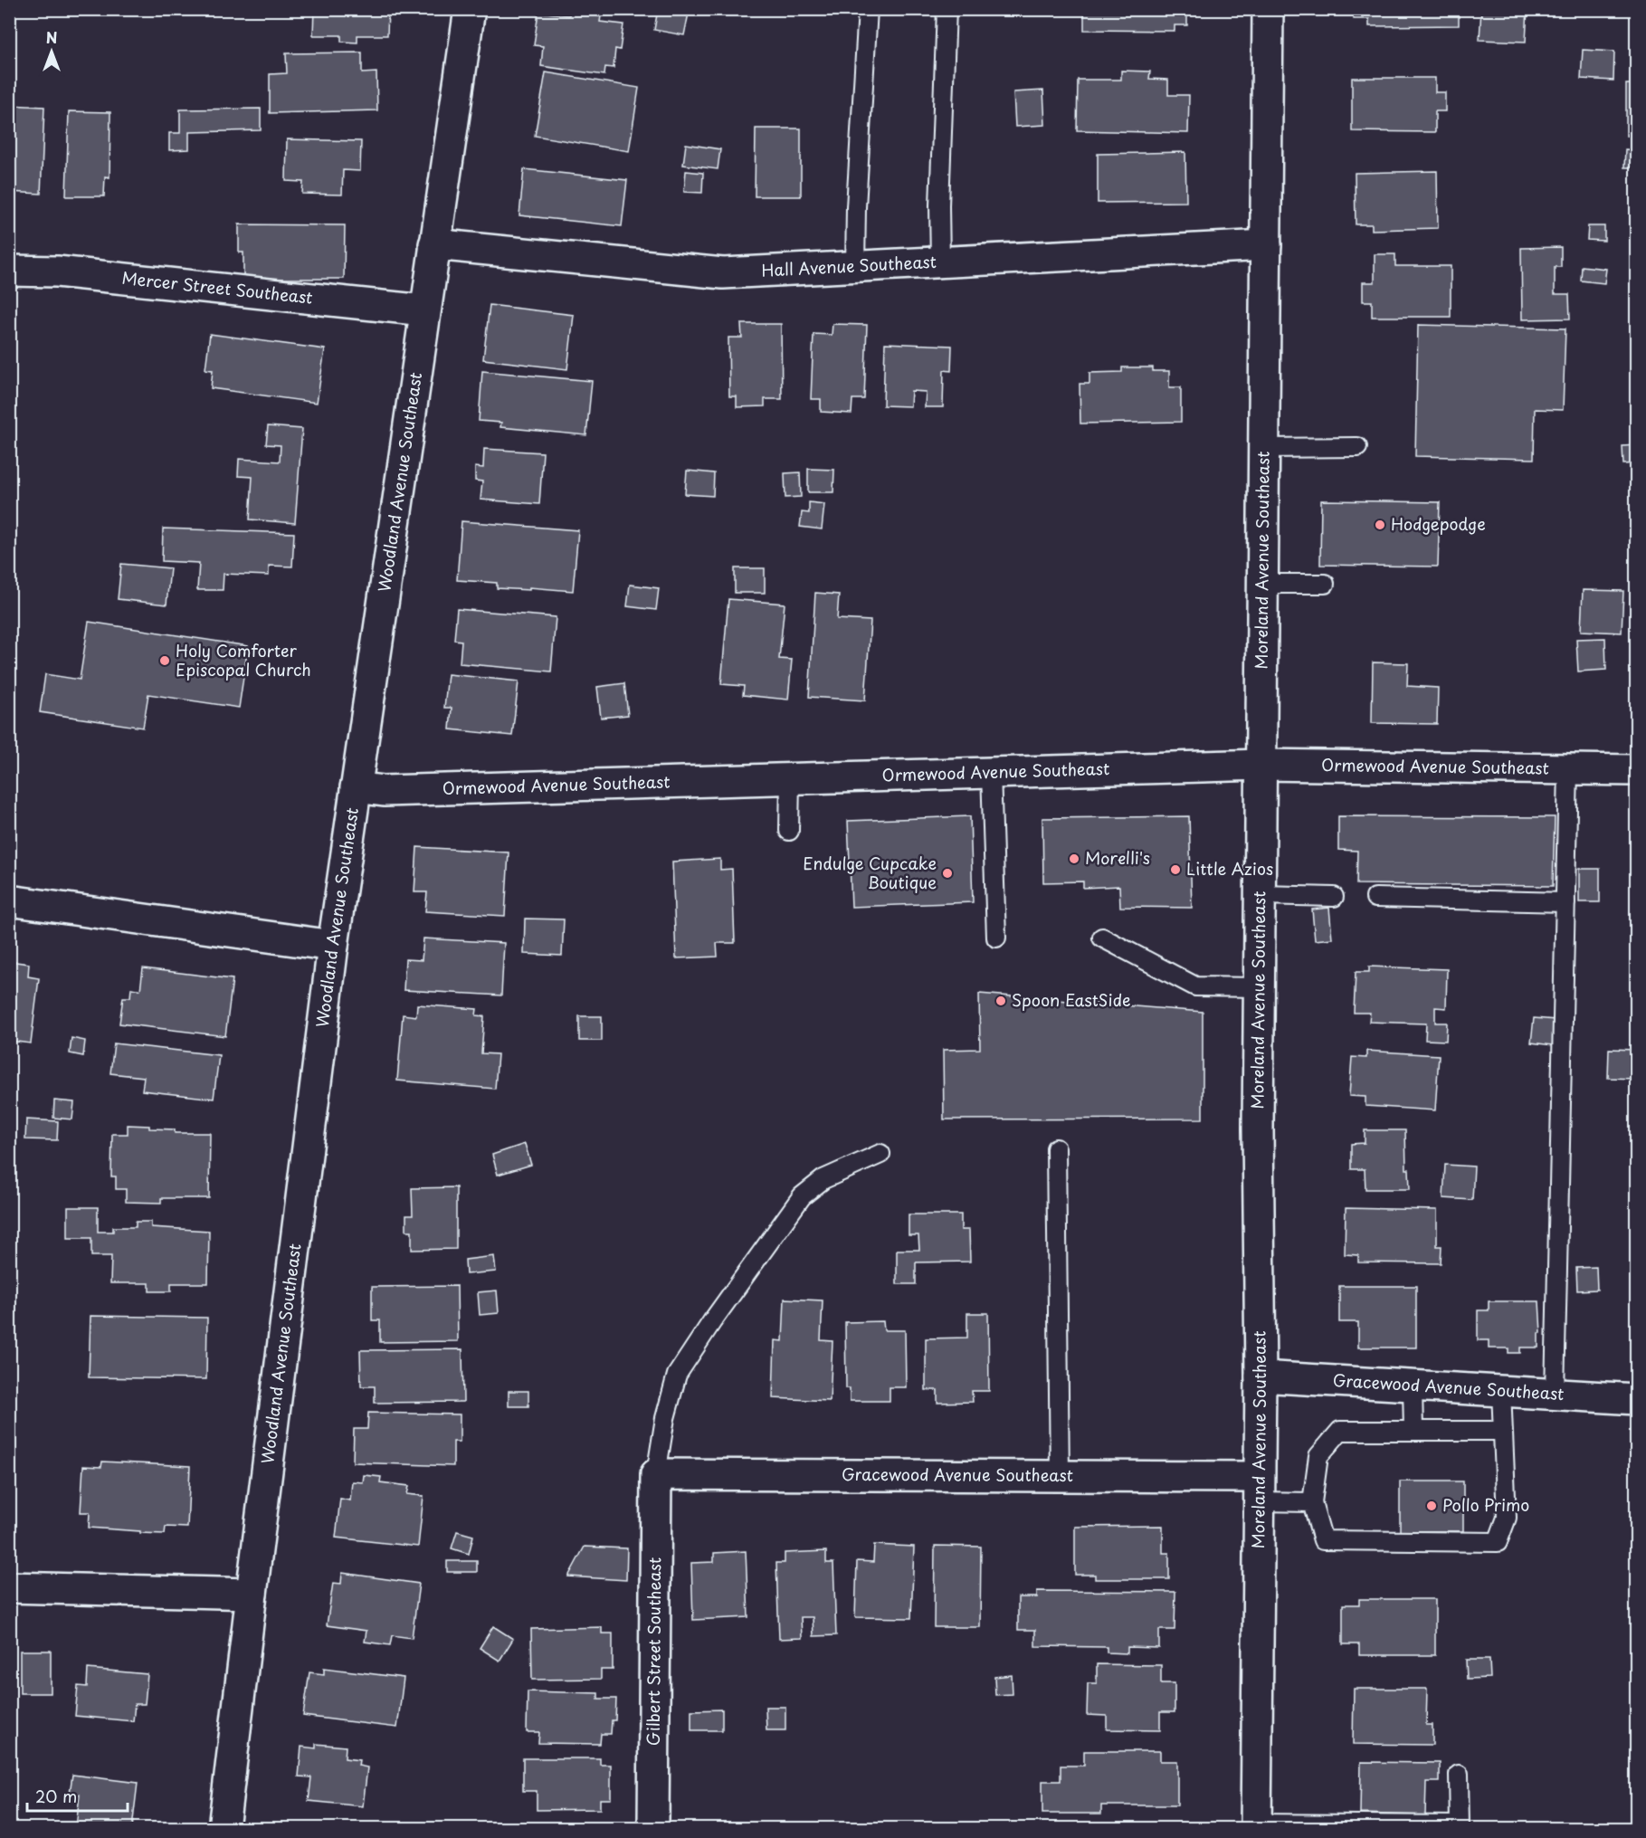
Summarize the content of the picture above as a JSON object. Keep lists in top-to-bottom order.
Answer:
{
  "streets": {
    "main road": [
      "Hall Avenue Southeast",
      "Mercer Street Southeast",
      "Woodland Avenue Southeast",
      "Moreland Avenue Southeast",
      "Ormewood Avenue Southeast",
      "Gracewood Avenue Southeast",
      "Gilbert Street Southeast"
    ]
  },
  "crossings": [
    ["Hall Avenue Southeast", "Woodland Avenue Southeast"],
    ["Hall Avenue Southeast", "Moreland Avenue Southeast"],
    ["Mercer Street Southeast", "Woodland Avenue Southeast"],
    ["Woodland Avenue Southeast", "Ormewood Avenue Southeast"],
    ["Moreland Avenue Southeast", "Ormewood Avenue Southeast"],
    ["Moreland Avenue Southeast", "Gracewood Avenue Southeast"],
    ["Gracewood Avenue Southeast", "Gilbert Street Southeast"]
  ],
  "places": [
    "Hodgepodge",
    "Holy Comforter Episcopal Church",
    "Morelli's",
    "Little Azios",
    "Endulge Cupcake Boutique",
    "Spoon EastSide",
    "Pollo Primo"
  ],
  "scale_bar": "20 m",
  "north": "top"
}
